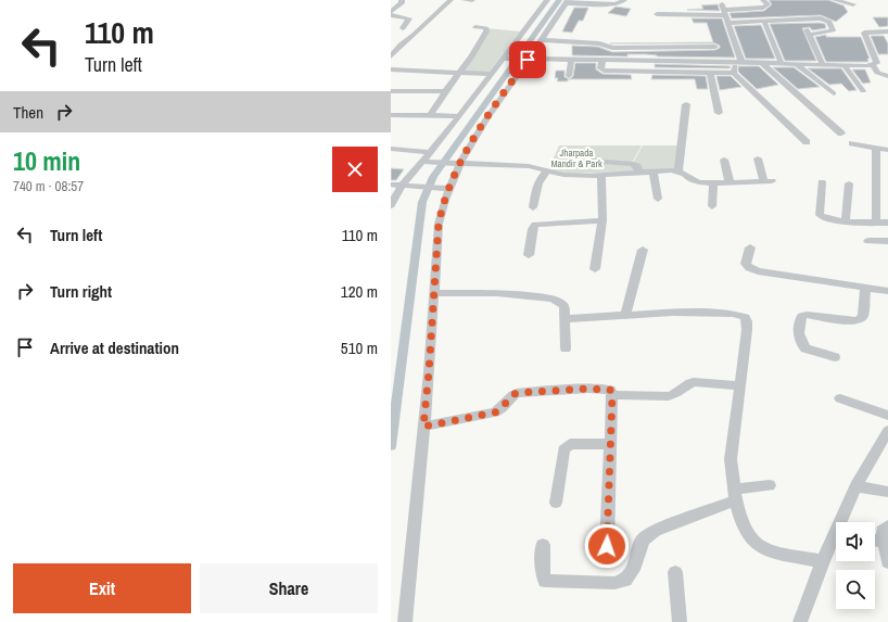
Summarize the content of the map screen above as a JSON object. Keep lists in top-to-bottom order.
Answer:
{
  "parks": ["Jharpada Mandir & Park"],
  "page": {
    "turn": ["110 m", "Turn left"],
    "then": "Then",
    "heading": ["10 min", "740 m · 08:57"],
    "list": [
      {
        "name": "Turn left",
        "value": "110 m"
      },
      {
        "name": "Turn right",
        "value": "120 m"
      },
      {
        "name": "Arrive at destination",
        "value": "510 m"
      }
    ],
    "buttons": ["Exit", "Share"]
  }
}
